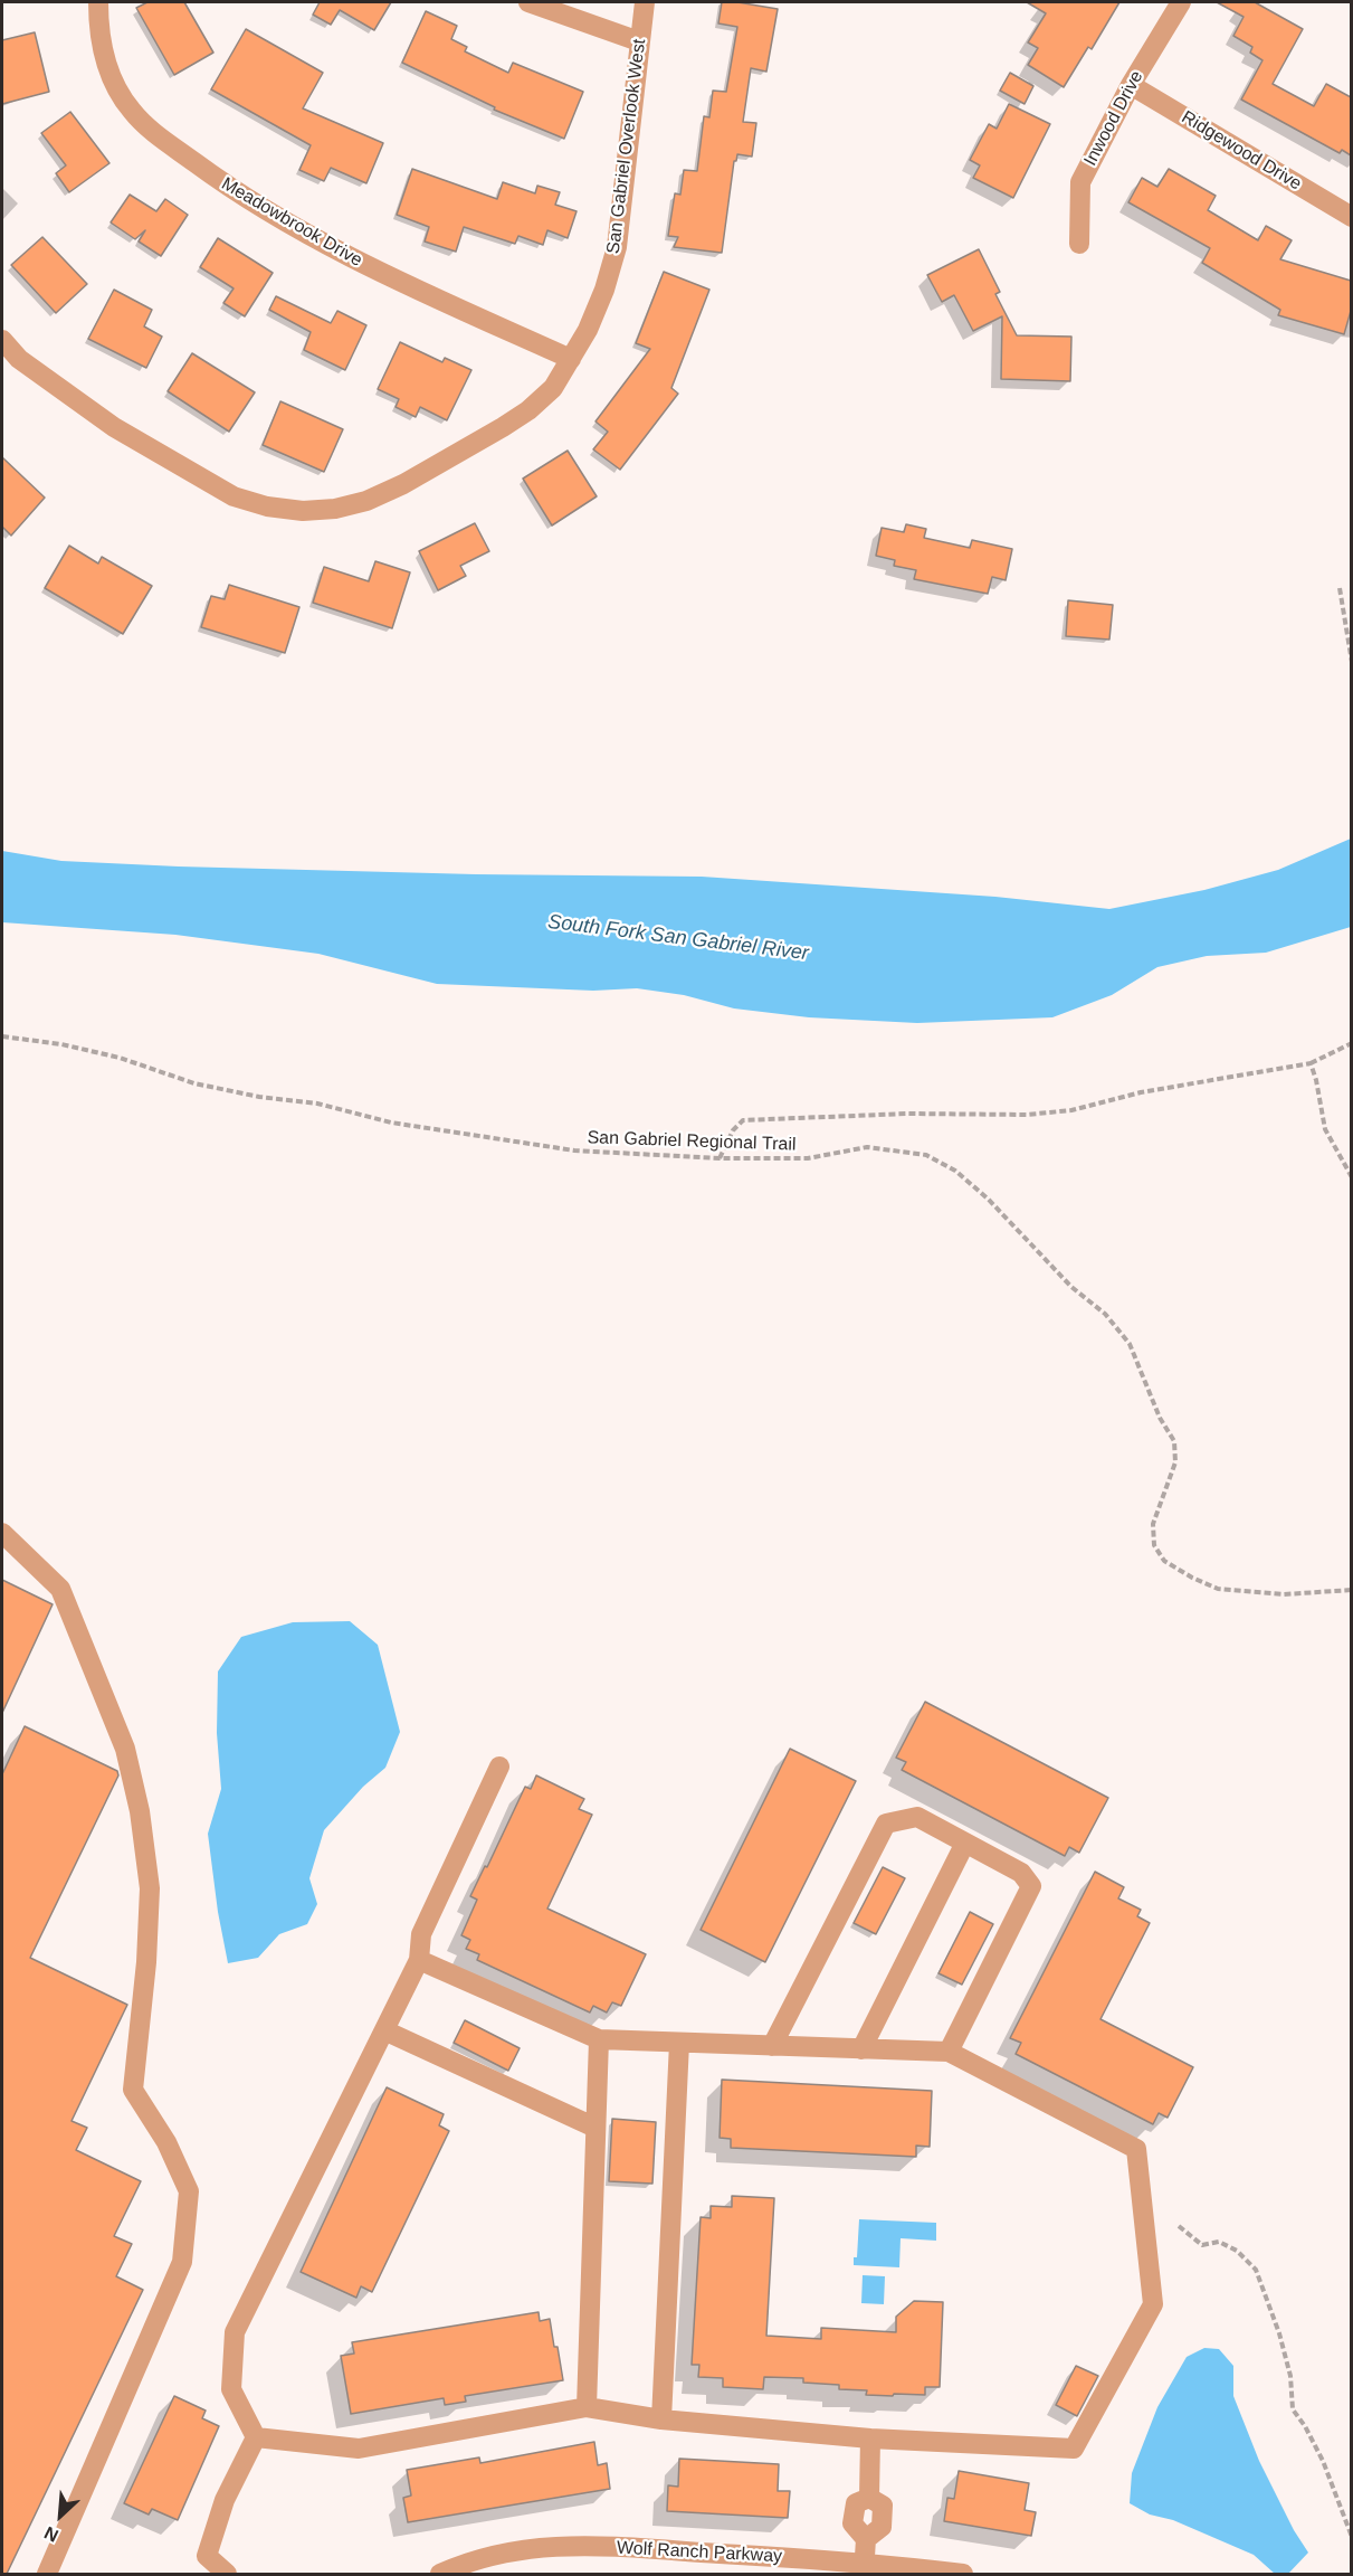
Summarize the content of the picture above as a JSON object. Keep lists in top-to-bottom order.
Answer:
{
  "streets": {
    "street": [
      "Inwood Drive",
      "San Gabriel Overlook West",
      "Ridgewood Drive",
      "Meadowbrook Drive",
      "Wolf Ranch Parkway"
    ],
    "path": ["San Gabriel Regional Trail"]
  },
  "crossings": [
    ["Inwood Drive", "Ridgewood Drive"],
    ["San Gabriel Overlook West", "Meadowbrook Drive"]
  ],
  "water": ["South Fork San Gabriel River"],
  "north": "bottom left"
}
